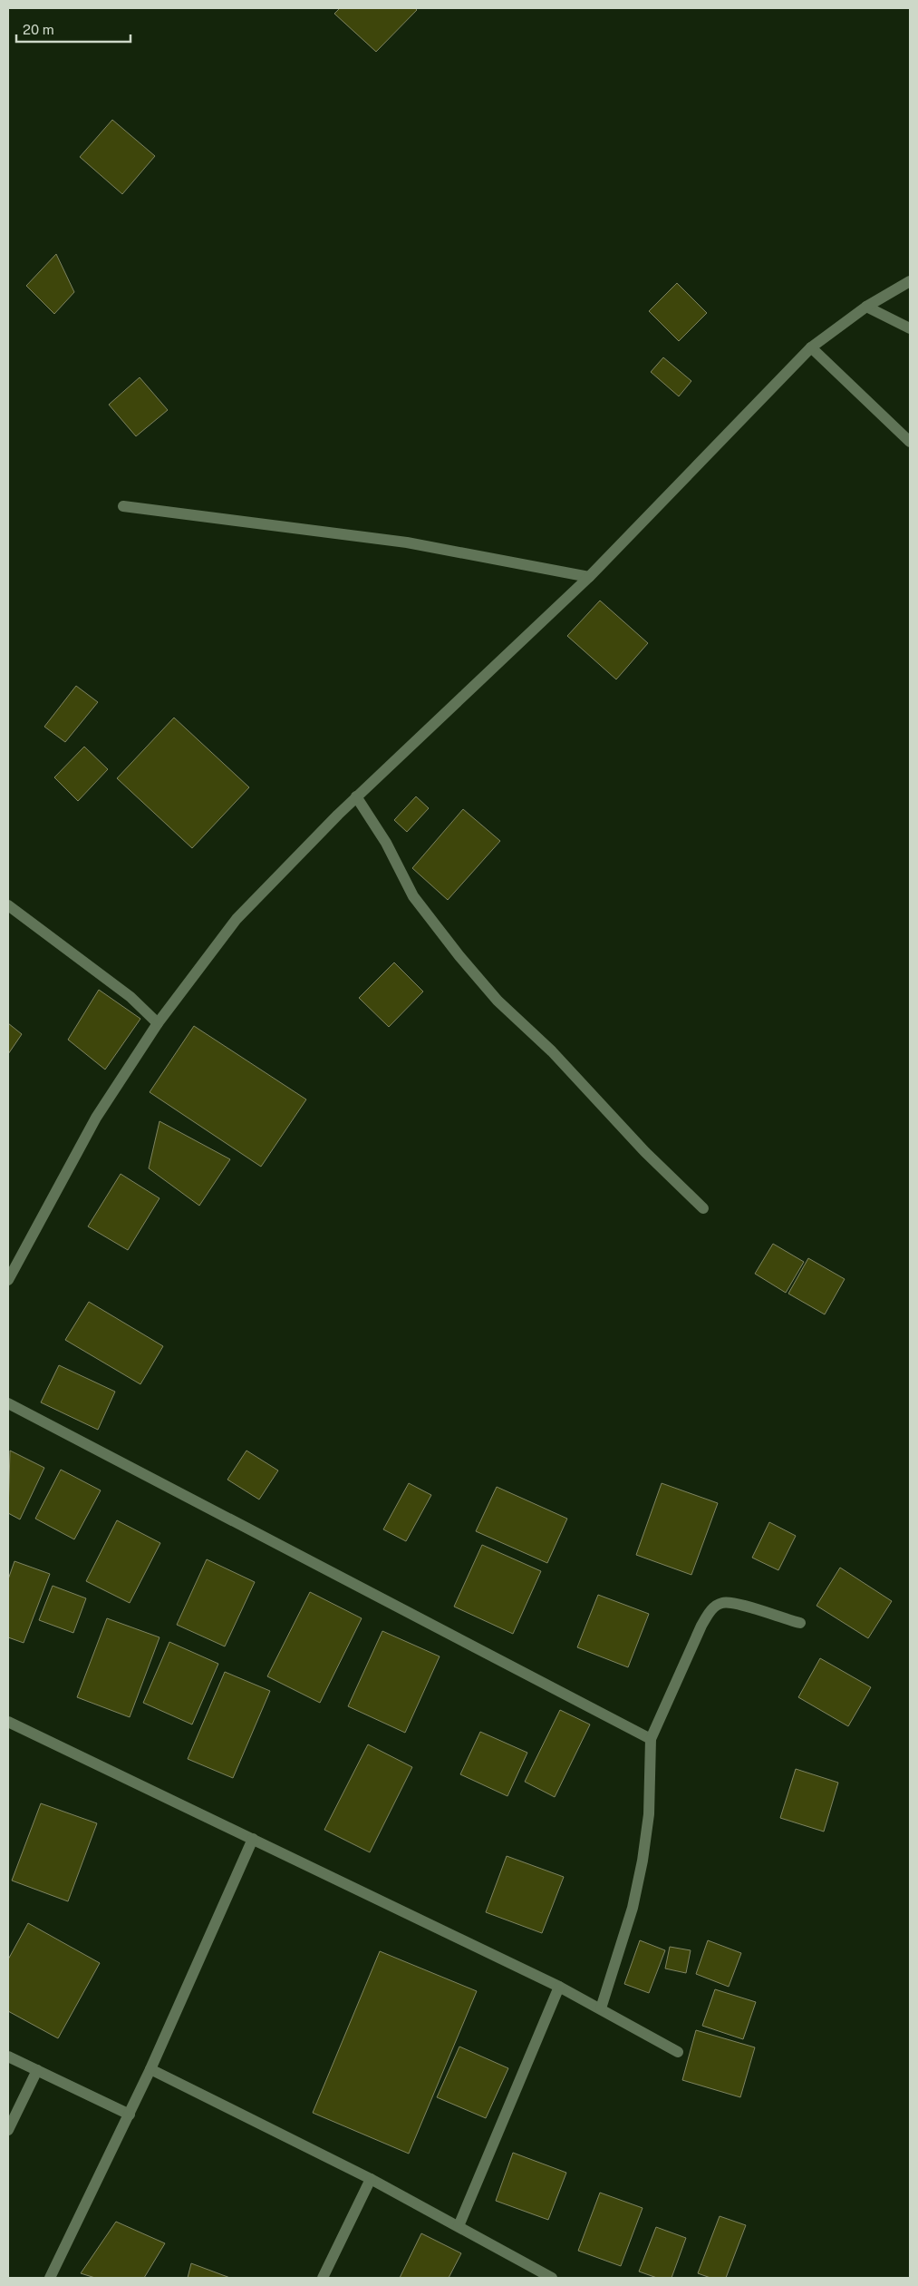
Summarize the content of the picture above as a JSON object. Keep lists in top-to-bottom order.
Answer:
{
  "scale_bar": "20 m"
}
